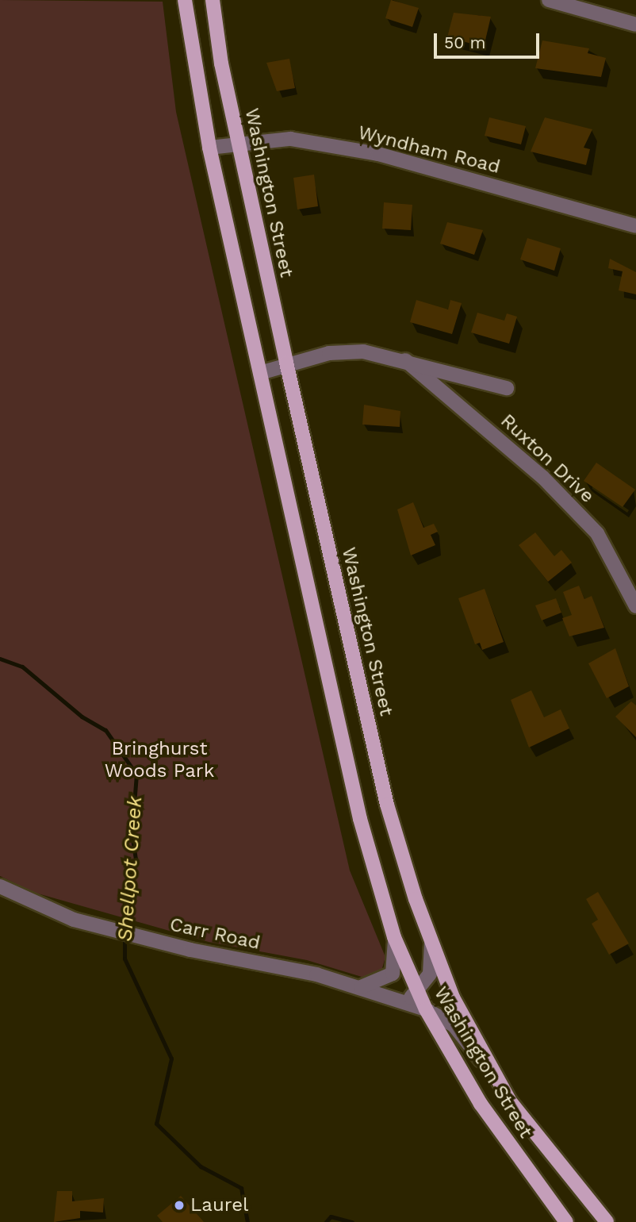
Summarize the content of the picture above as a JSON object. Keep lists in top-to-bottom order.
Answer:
{
  "streets": {
    "main road": ["Washington Street"],
    "street": ["Wyndham Road", "Ruxton Drive", "Carr Road"]
  },
  "crossings": [
    ["Wyndham Road", "Washington Street"],
    ["Washington Street", "Carr Road"]
  ],
  "water": ["Shellpot Creek"],
  "parks": ["Bringhurst Woods Park"],
  "places": ["Laurel"],
  "scale_bar": "50 m"
}
